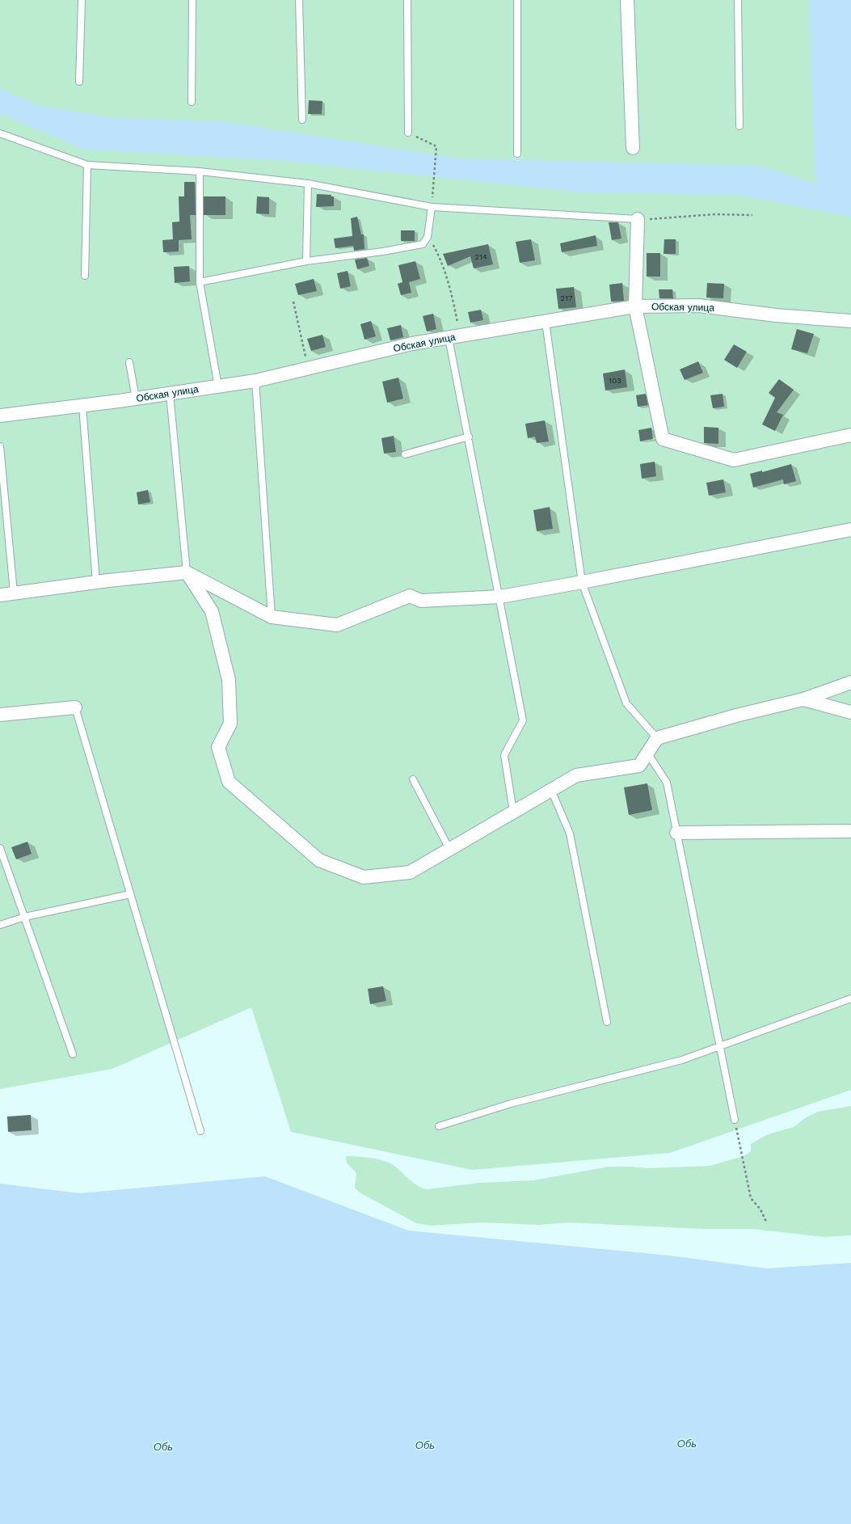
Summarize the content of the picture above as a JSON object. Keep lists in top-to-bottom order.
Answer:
{
  "streets": {
    "street": ["Обская улица"]
  },
  "water": ["Обь"],
  "house_numbers": ["214", "217", "103"]
}
